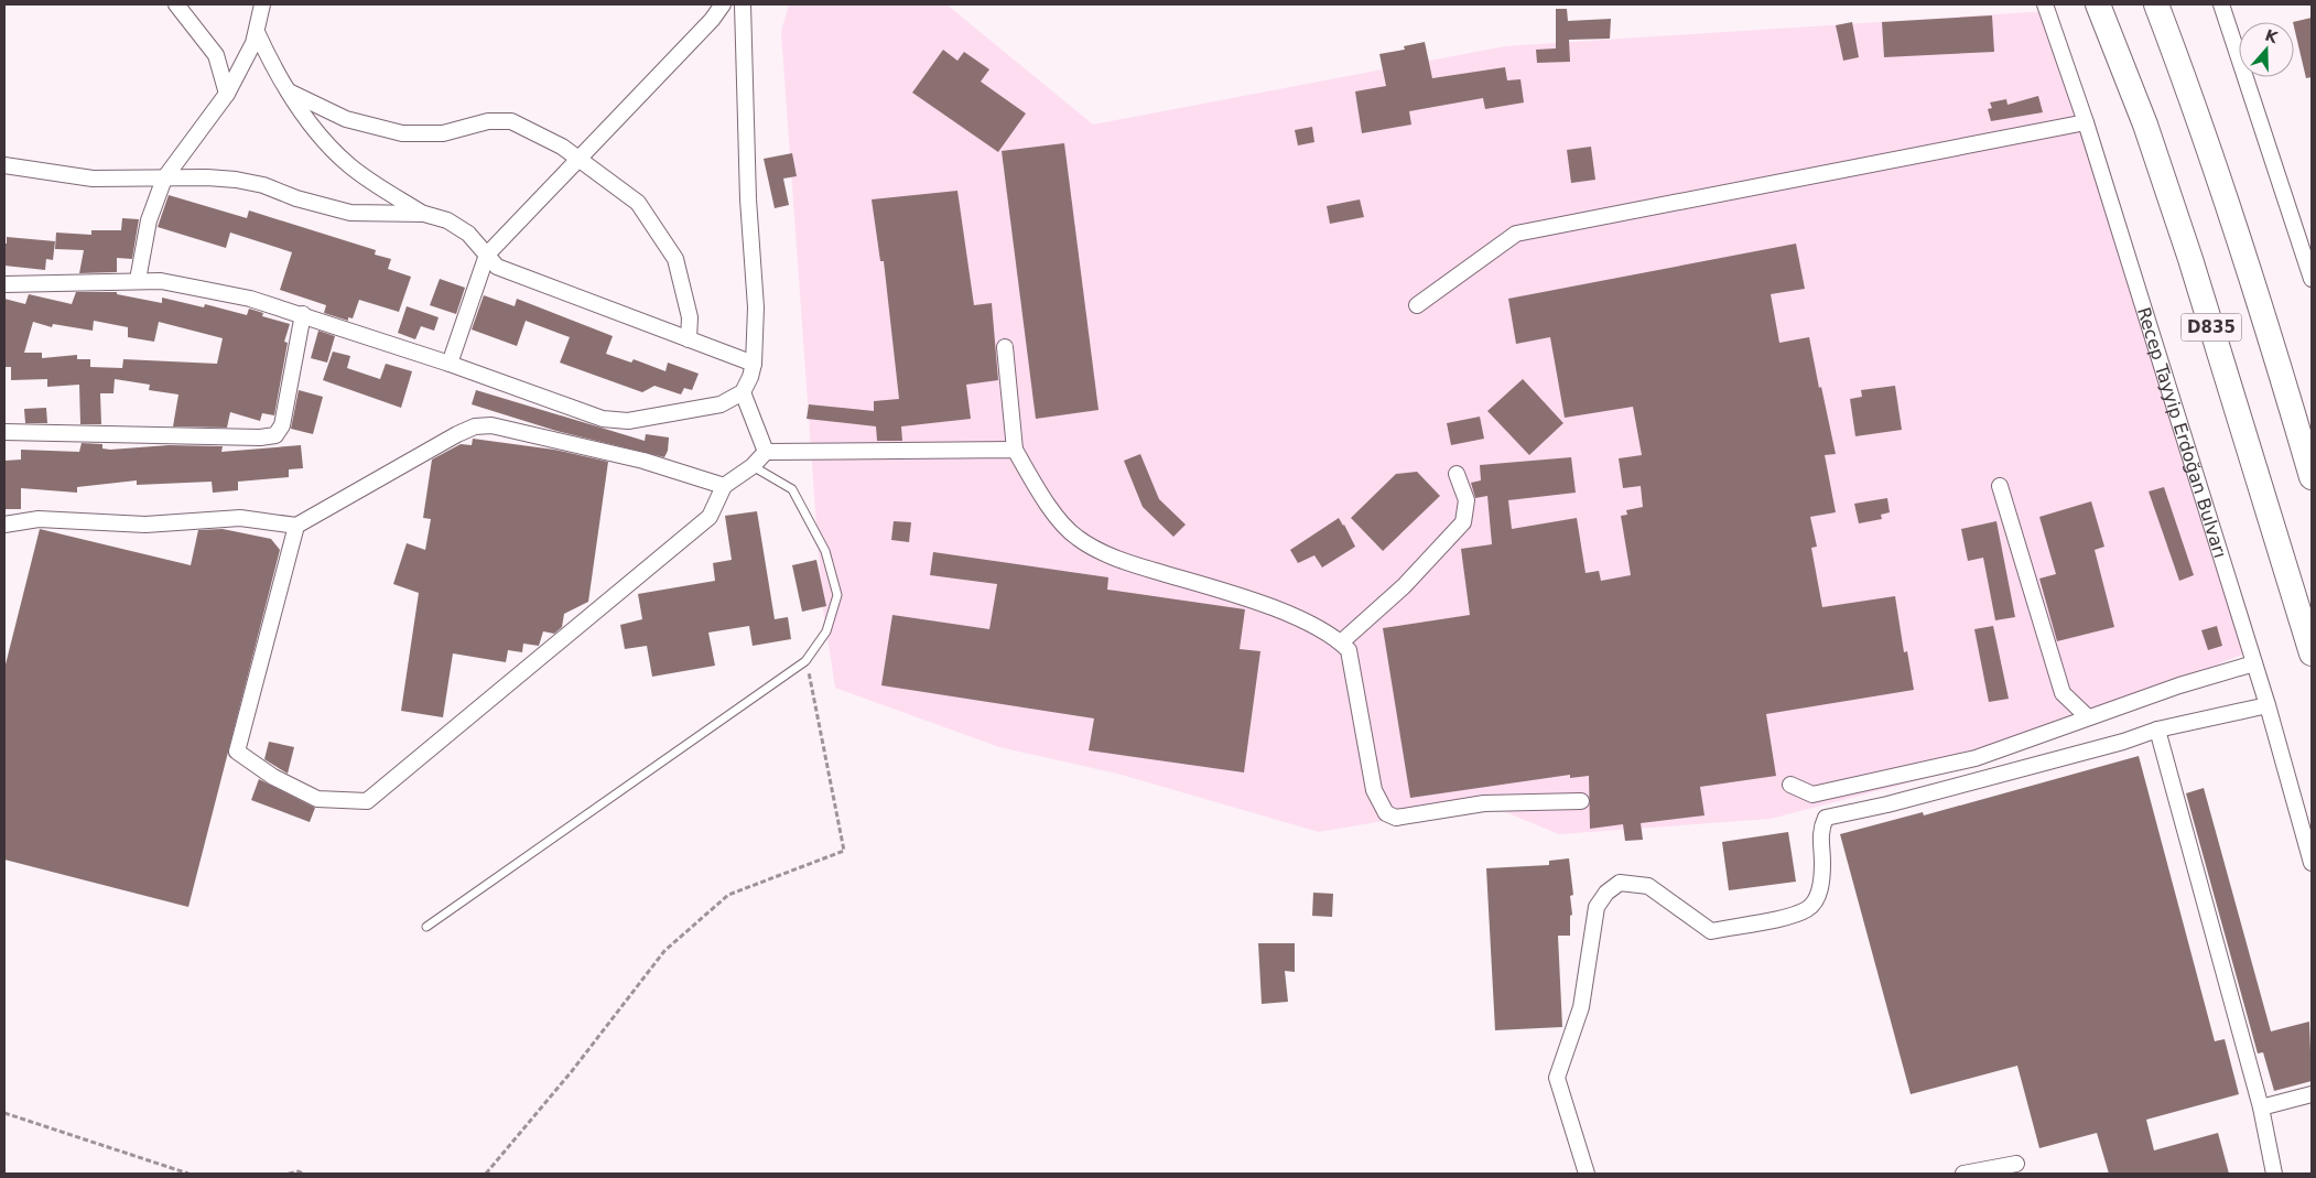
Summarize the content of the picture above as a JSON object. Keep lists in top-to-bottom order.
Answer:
{
  "streets": {
    "highway": ["D835"],
    "street": ["Recep Tayyip Erdoğan Bulvarı"]
  },
  "north": "top"
}
